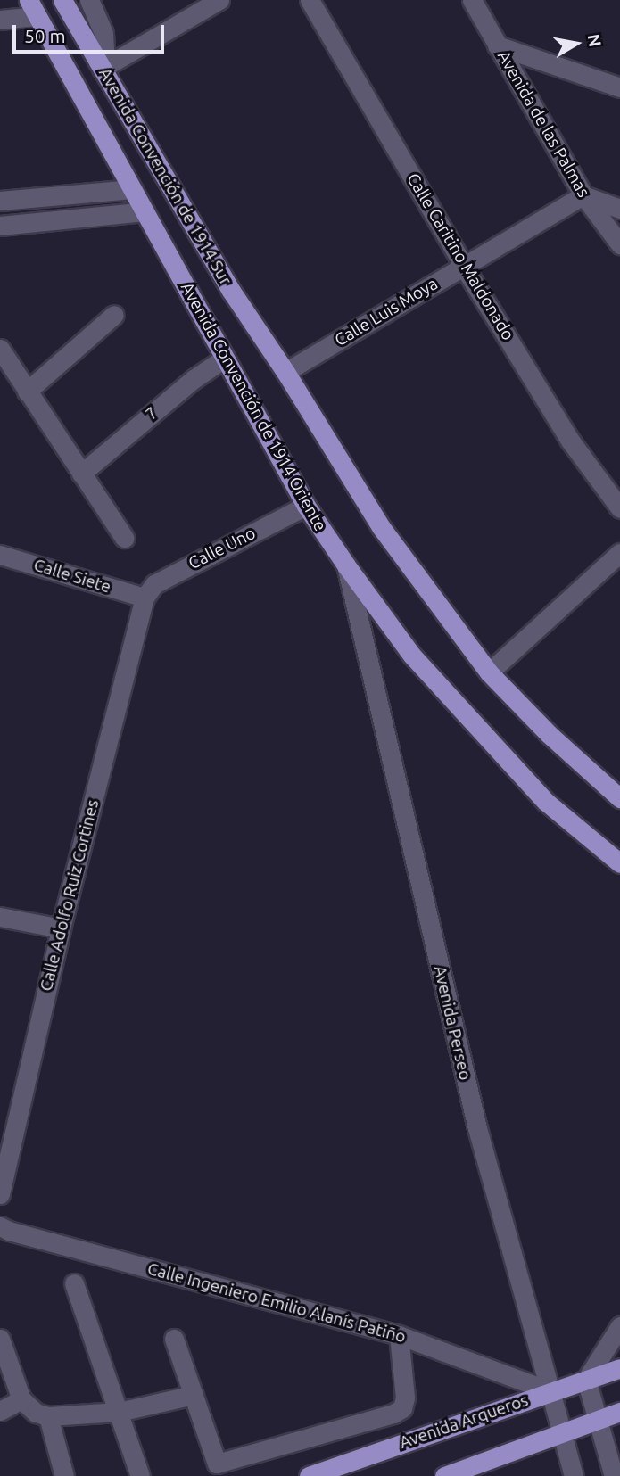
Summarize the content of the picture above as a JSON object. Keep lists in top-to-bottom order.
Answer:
{
  "streets": {
    "main road": ["Avenida Convención de 1914 Sur", "Avenida Convención de 1914 Oriente", "Avenida Arqueros"],
    "street": [
      "Avenida de las Palmas",
      "Calle Caritino Maldonado",
      "Calle Luis Moya",
      "7",
      "Calle Uno",
      "Calle Siete",
      "Calle Adolfo Ruiz Cortines",
      "Avenida Perseo",
      "Calle Ingeniero Emilio Alanís Patiño"
    ]
  },
  "crossings": [
    ["Avenida de las Palmas", "Calle Luis Moya"],
    ["Avenida Convención de 1914 Sur", "Calle Luis Moya"],
    ["Avenida Convención de 1914 Sur", "Avenida Convención de 1914 Oriente"],
    ["Calle Caritino Maldonado", "Calle Luis Moya"],
    ["Avenida Convención de 1914 Oriente", "7"],
    ["Avenida Convención de 1914 Oriente", "Calle Uno"],
    ["Avenida Convención de 1914 Oriente", "Avenida Perseo"],
    ["Calle Uno", "Calle Siete"],
    ["Calle Uno", "Calle Adolfo Ruiz Cortines"],
    ["Calle Siete", "Calle Adolfo Ruiz Cortines"],
    ["Avenida Perseo", "Calle Ingeniero Emilio Alanís Patiño"],
    ["Avenida Perseo", "Avenida Arqueros"],
    ["Calle Ingeniero Emilio Alanís Patiño", "Avenida Arqueros"]
  ],
  "scale_bar": "50 m",
  "north": "right"
}
